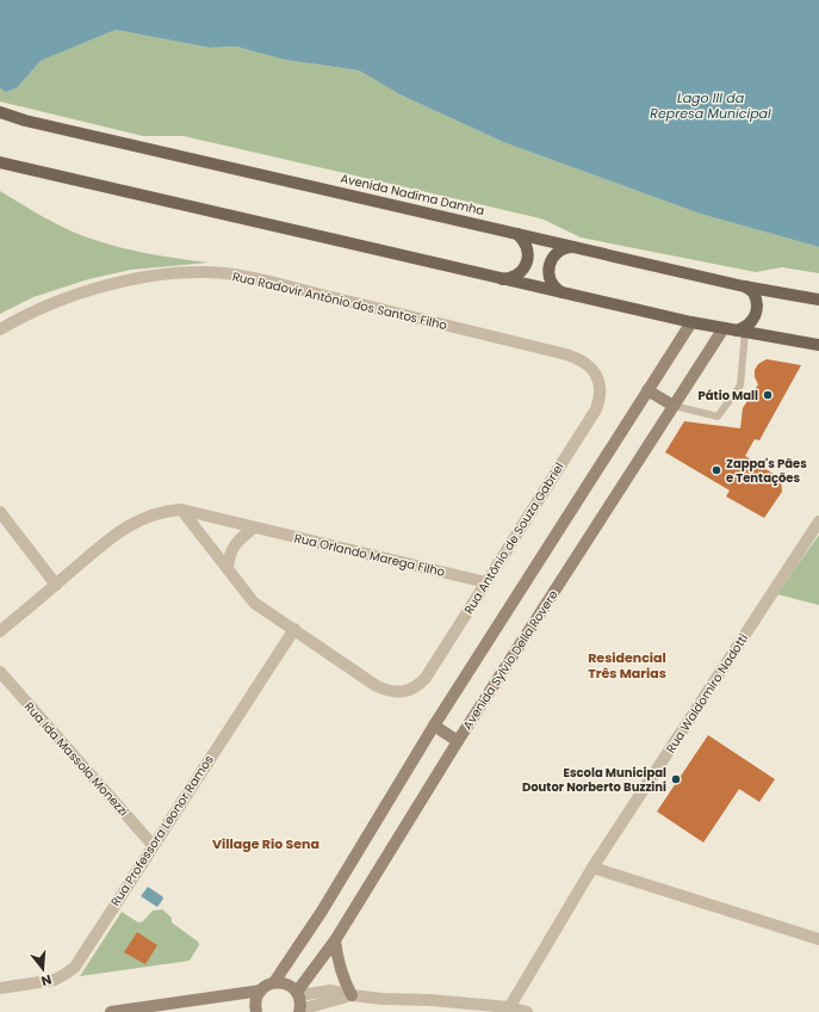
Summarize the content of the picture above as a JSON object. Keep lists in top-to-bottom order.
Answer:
{
  "streets": {
    "main road": ["Avenida Nadima Damha", "Avenida Sylvio Della Rovere"],
    "street": [
      "Rua Radovir Antônio dos Santos Filho",
      "Rua Antônio de Souza Gabriel",
      "Rua Orlando Marega Filho",
      "Rua Waldomiro Nadotti",
      "Rua Ida Massola Monezzi",
      "Rua Professora Leonor Ramos"
    ]
  },
  "crossings": [
    ["Rua Radovir Antônio dos Santos Filho", "Rua Antônio de Souza Gabriel"],
    ["Rua Antônio de Souza Gabriel", "Rua Orlando Marega Filho"],
    ["Rua Antônio de Souza Gabriel", "Rua Professora Leonor Ramos"],
    ["Rua Ida Massola Monezzi", "Rua Professora Leonor Ramos"]
  ],
  "districts": ["Residencial Três Marias", "Village Rio Sena"],
  "water": ["Lago III da Represa Municipal"],
  "places": ["Pátio Mall", "Zappa's Pães e Tentações", "Escola Municipal Doutor Norberto Buzzini"],
  "north": "bottom"
}
